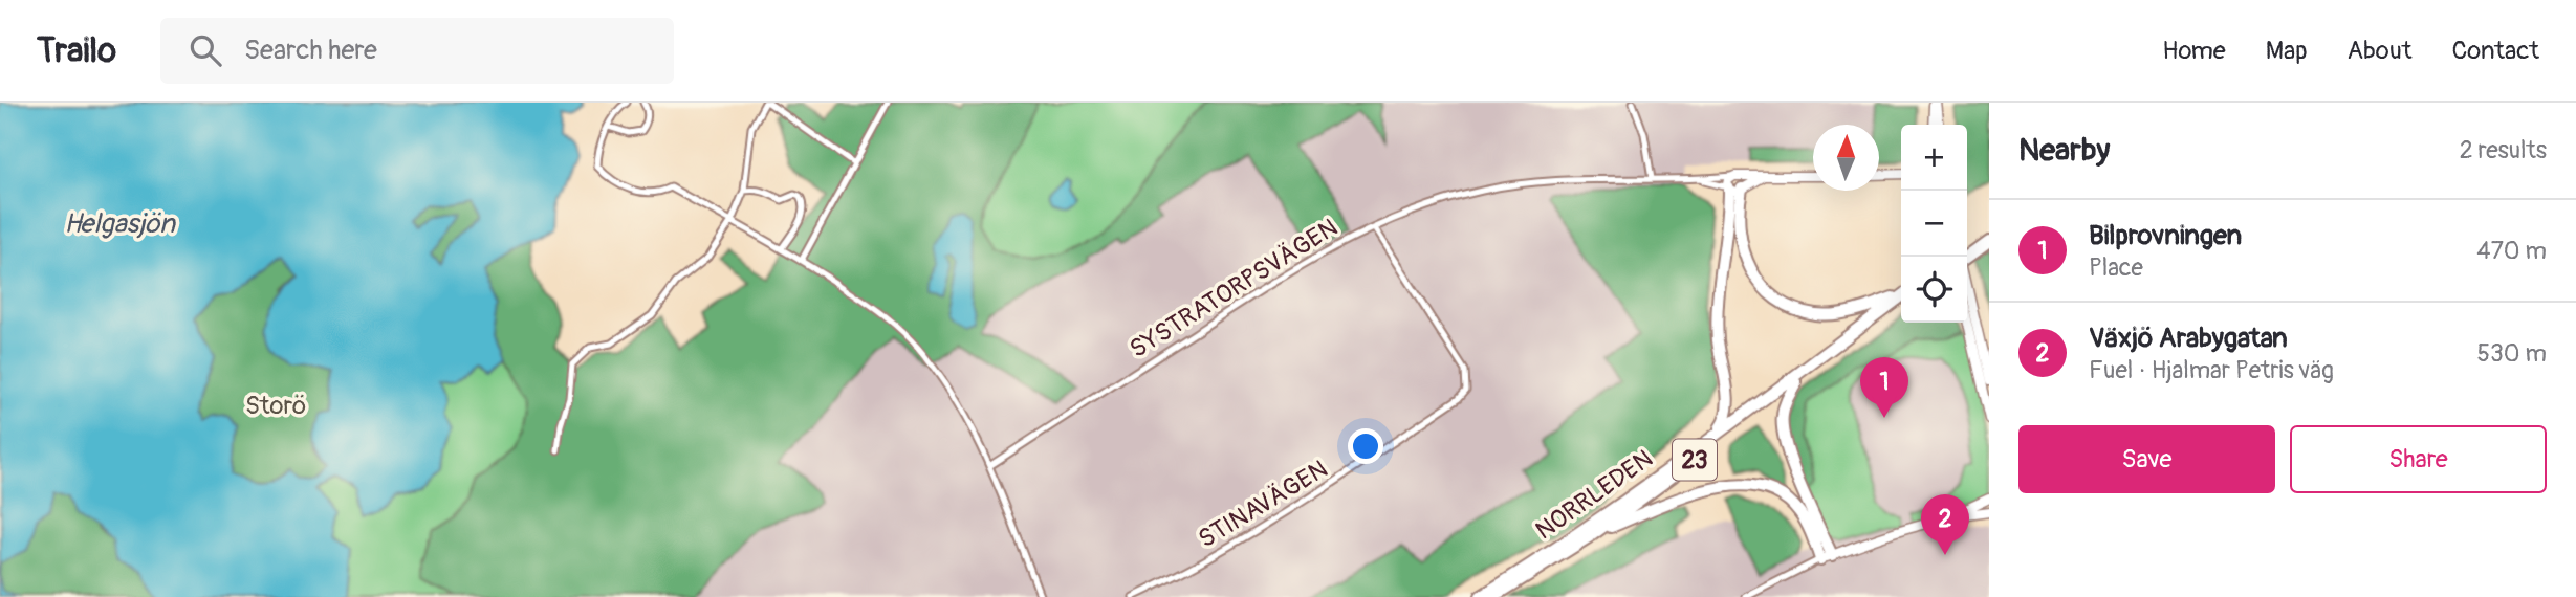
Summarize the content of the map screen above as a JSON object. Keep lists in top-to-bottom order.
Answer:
{
  "streets": {
    "highway": ["23", "NORRLEDEN"],
    "street": ["SYSTRATORPSVÄGEN", "STINAVÄGEN"]
  },
  "crossings": [
    ["SYSTRATORPSVÄGEN", "STINAVÄGEN"]
  ],
  "water": ["Helgasjön"],
  "parks": ["Storö"],
  "north": "top",
  "page": {
    "header": "Trailo",
    "search": "Search here",
    "nav": [
      "Home",
      "Map",
      "About",
      "Contact"
    ],
    "heading": ["Nearby", "2 results"],
    "map_buttons": ["+", "−"],
    "list": [
      {
        "mark": "1",
        "name": "Bilprovningen",
        "note": "Place",
        "value": "470 m"
      },
      {
        "mark": "2",
        "name": "Växjö Arabygatan",
        "note": "Fuel · Hjalmar Petris väg",
        "value": "530 m"
      }
    ],
    "pins": ["1", "2"],
    "buttons": ["Save", "Share"]
  }
}
